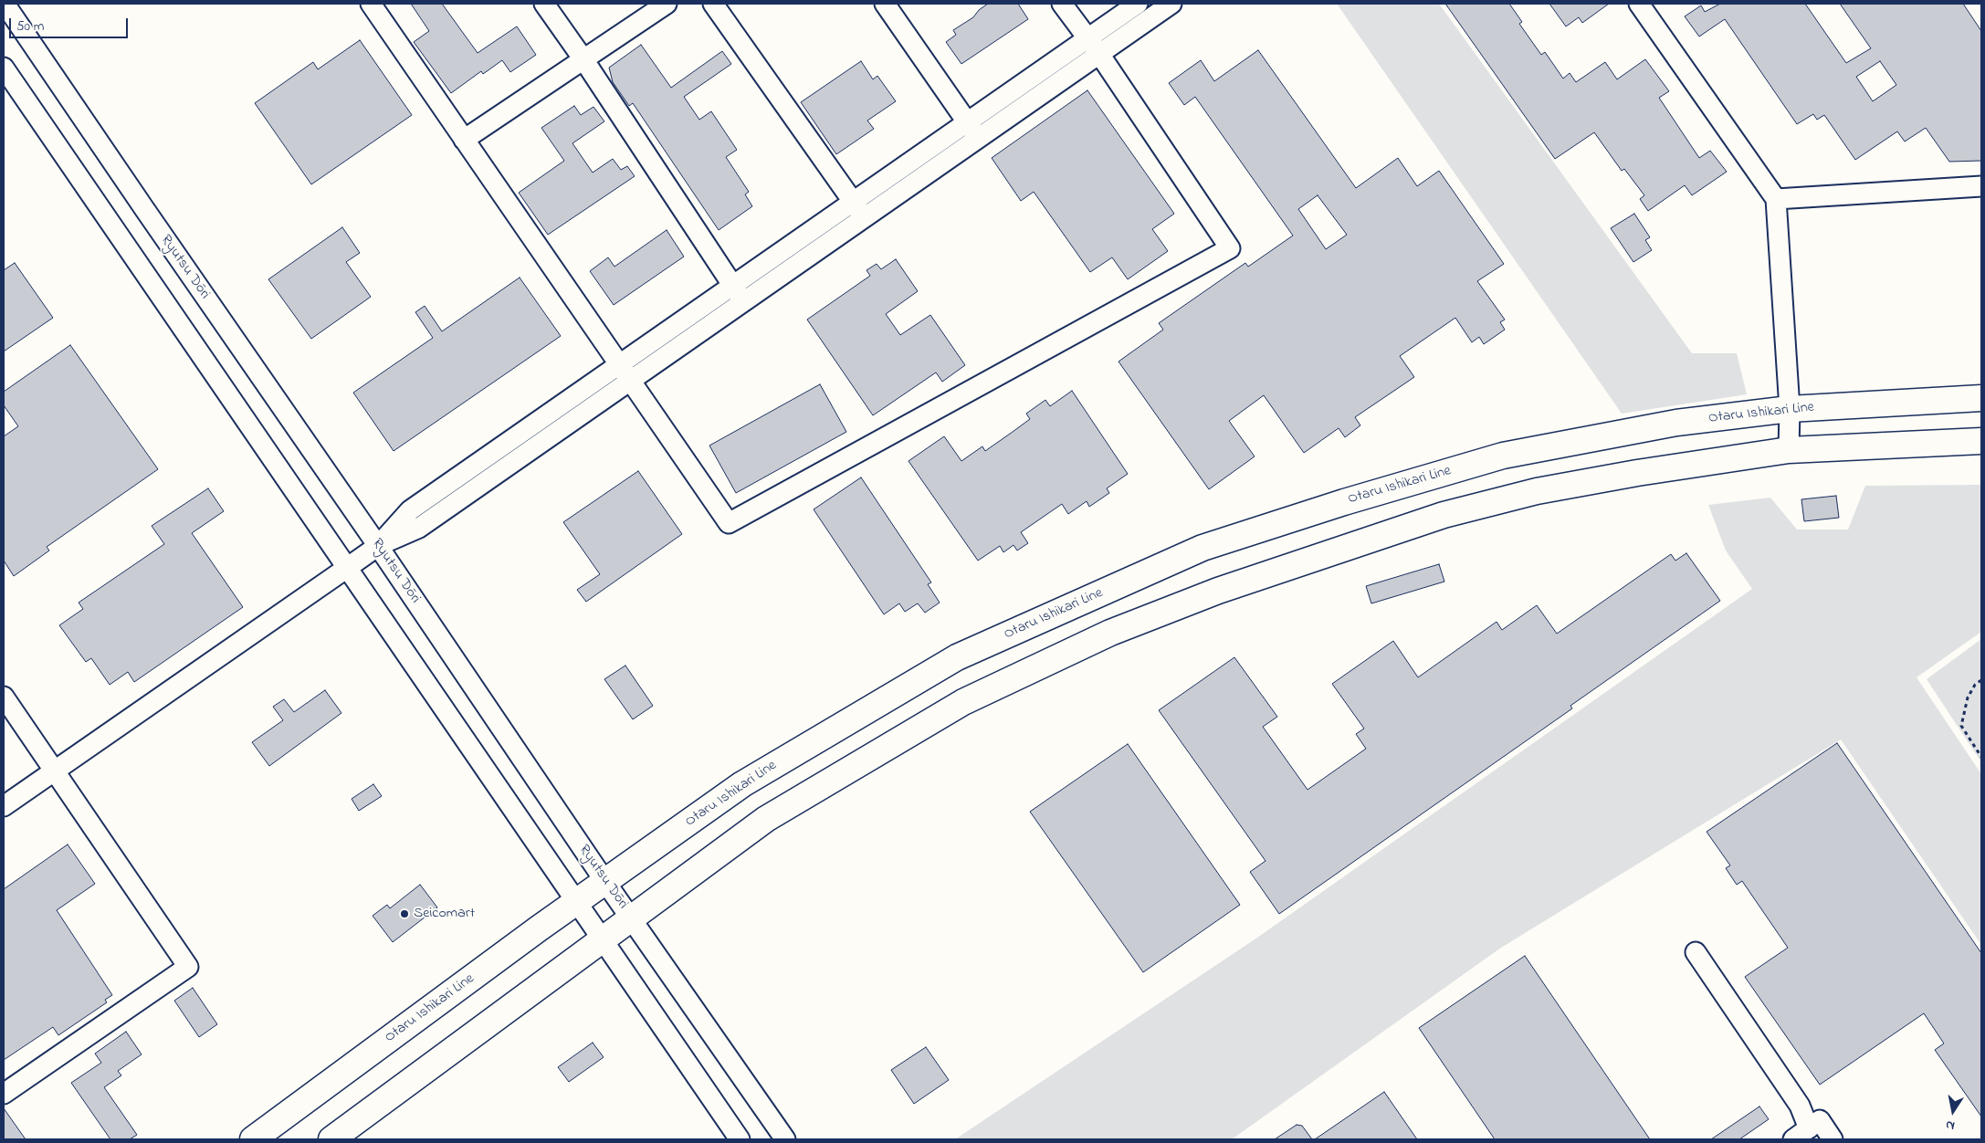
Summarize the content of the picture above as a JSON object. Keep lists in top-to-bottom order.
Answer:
{
  "streets": {
    "main road": ["Otaru Ishikari Line"],
    "street": ["Ryutsu Dōri"]
  },
  "crossings": [
    ["Ryutsu Dōri", "Otaru Ishikari Line"]
  ],
  "places": ["Seicomart"],
  "scale_bar": "50 m",
  "north": "bottom"
}
